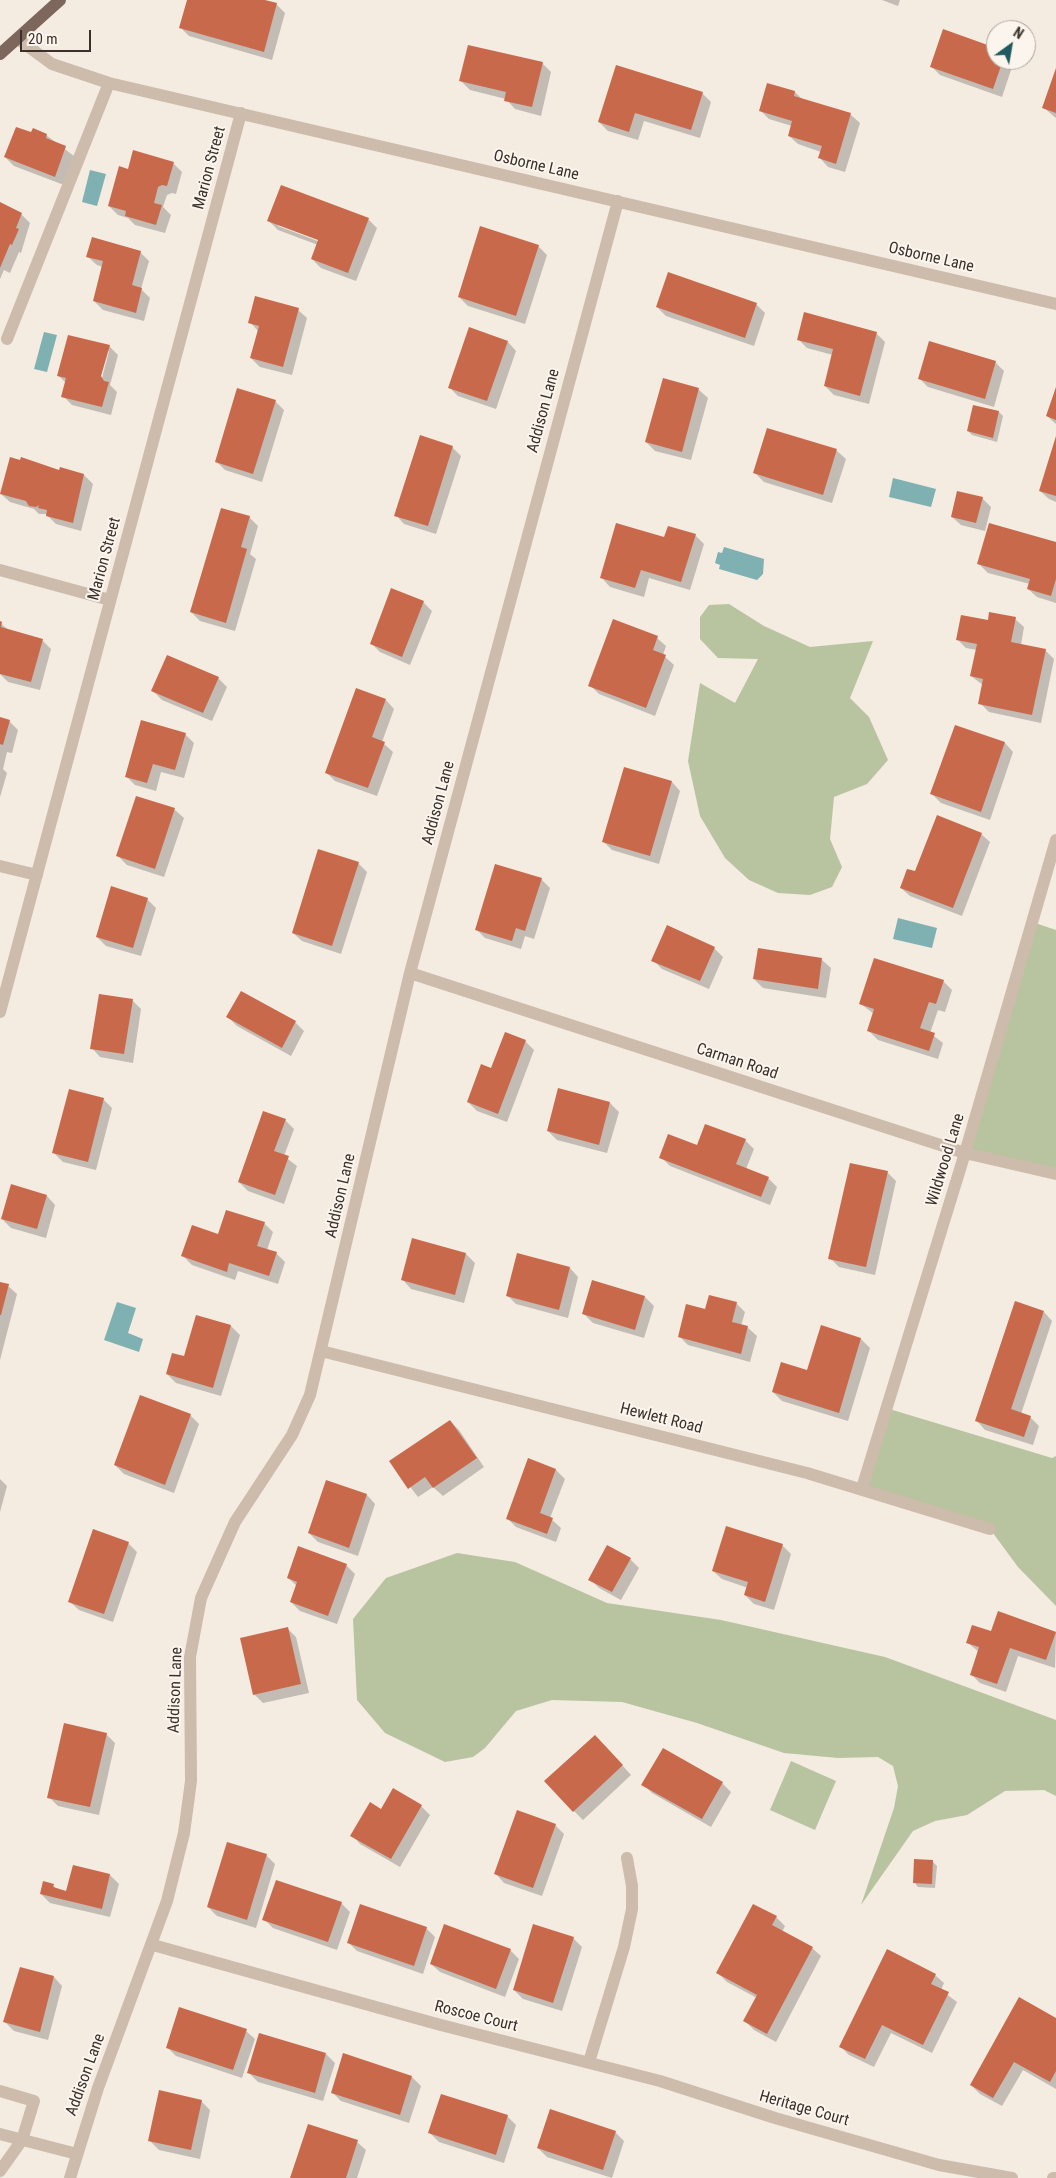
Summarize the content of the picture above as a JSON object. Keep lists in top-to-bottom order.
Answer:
{
  "streets": {
    "street": [
      "Osborne Lane",
      "Marion Street",
      "Addison Lane",
      "Carman Road",
      "Wildwood Lane",
      "Hewlett Road",
      "Roscoe Court",
      "Heritage Court"
    ]
  },
  "crossings": [
    ["Osborne Lane", "Marion Street"],
    ["Osborne Lane", "Addison Lane"],
    ["Addison Lane", "Carman Road"],
    ["Addison Lane", "Hewlett Road"],
    ["Addison Lane", "Roscoe Court"],
    ["Carman Road", "Wildwood Lane"],
    ["Wildwood Lane", "Hewlett Road"],
    ["Roscoe Court", "Heritage Court"]
  ],
  "scale_bar": "20 m",
  "north": "top right"
}
